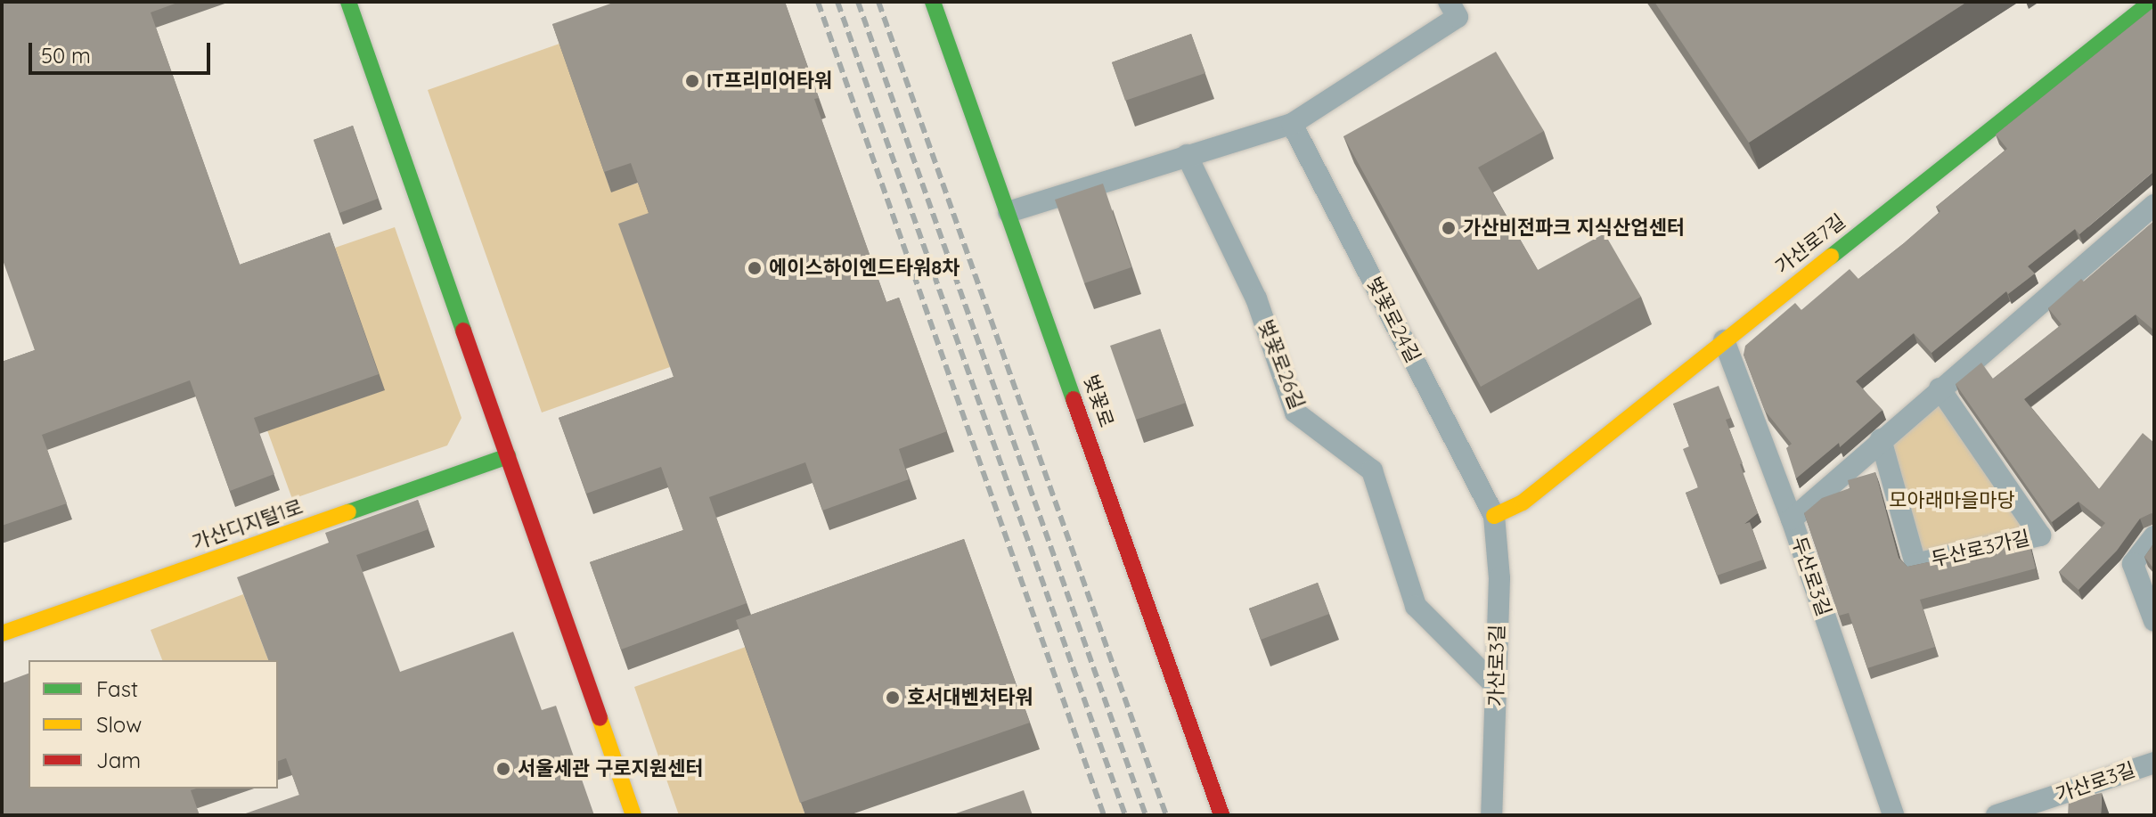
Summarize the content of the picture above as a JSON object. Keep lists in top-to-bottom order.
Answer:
{
  "streets": {
    "street": [
      "가산로7길",
      "벚꽃로24길",
      "벚꽃로26길",
      "벚꽃로",
      "가산디지털1로",
      "두산로3가길",
      "두산로3길",
      "가산로3길"
    ]
  },
  "crossings": [
    ["가산로7길", "벚꽃로24길"],
    ["가산로7길", "두산로3길"],
    ["가산로7길", "가산로3길"],
    ["벚꽃로24길", "가산로3길"],
    ["벚꽃로26길", "가산로3길"]
  ],
  "parks": ["모아래마을마당"],
  "places": [
    "IT프리미어타워",
    "가산비전파크 지식산업센터",
    "에이스하이엔드타워8차",
    "호서대벤처타워",
    "서울세관 구로지원센터"
  ],
  "legend": ["Fast", "Slow", "Jam"],
  "scale_bar": "50 m"
}
